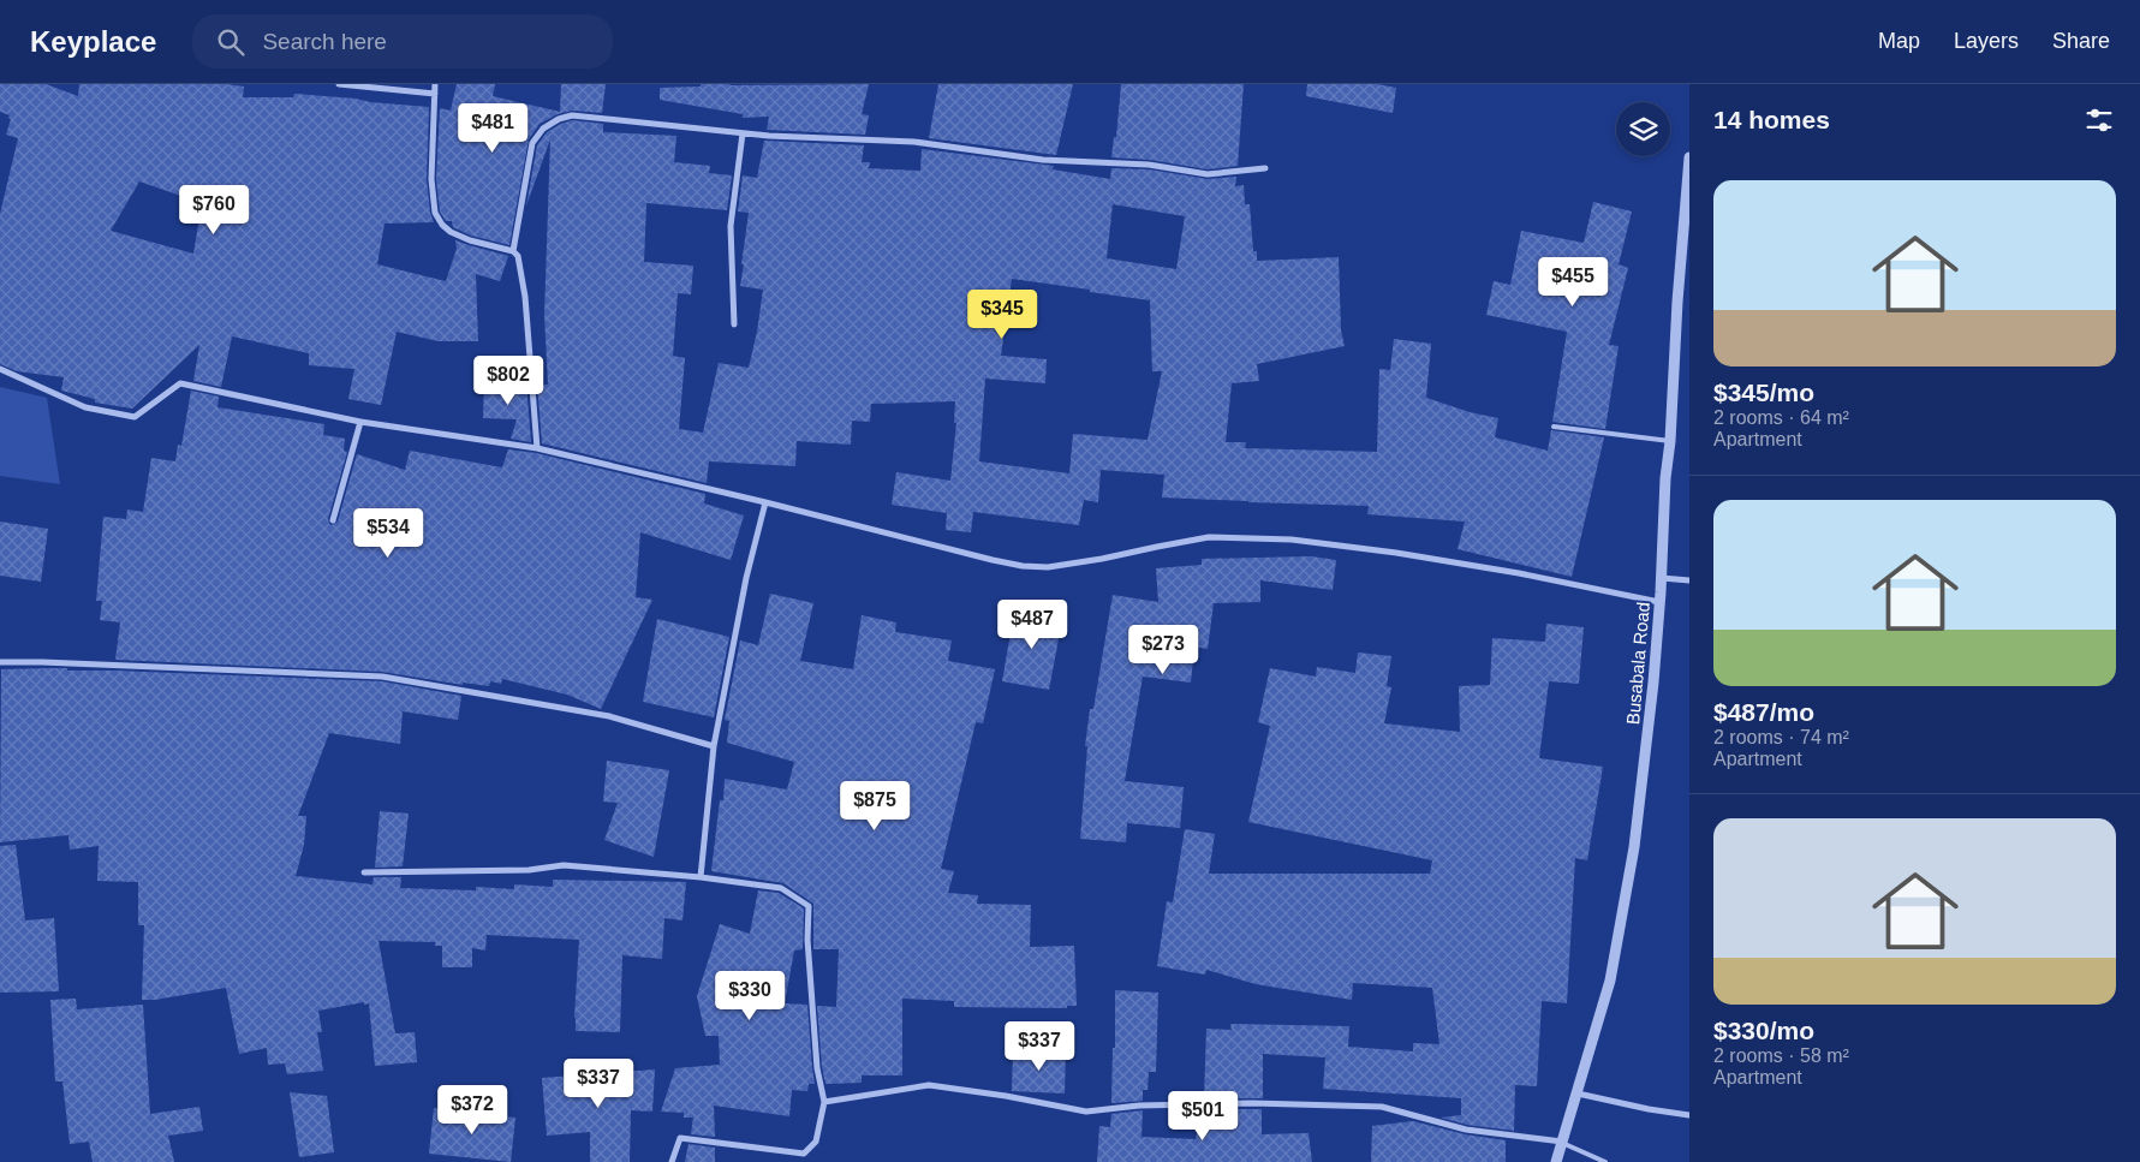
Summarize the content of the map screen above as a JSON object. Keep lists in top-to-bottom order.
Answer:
{
  "streets": {
    "street": ["Busabala Road"]
  },
  "page": {
    "header": "Keyplace",
    "search": "Search here",
    "nav": ["Map", "Layers", "Share"],
    "heading": "14 homes",
    "price": [
      "$481",
      "$760",
      "$455",
      "$345",
      "$802",
      "$534",
      "$487",
      "$273",
      "$875",
      "$330",
      "$337",
      "$337",
      "$372",
      "$501"
    ],
    "list": [
      {
        "name": "$345/mo",
        "note": "2 rooms · 64 m² · Apartment"
      },
      {
        "name": "$487/mo",
        "note": "2 rooms · 74 m² · Apartment"
      },
      {
        "name": "$330/mo",
        "note": "2 rooms · 58 m² · Apartment"
      }
    ]
  }
}
